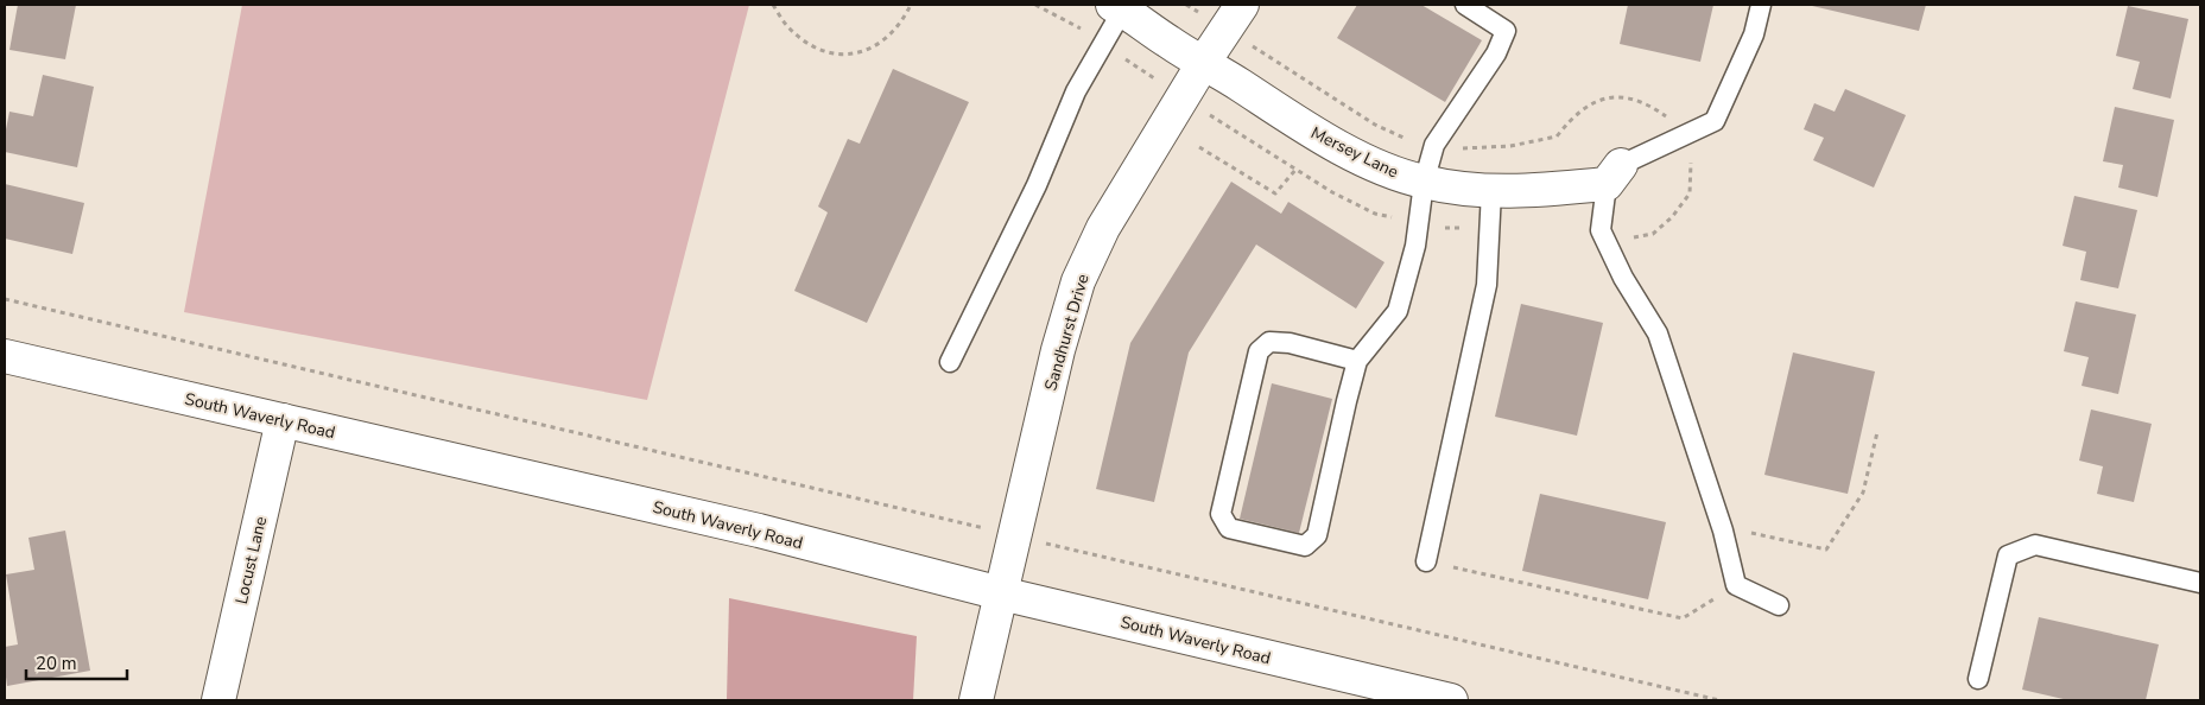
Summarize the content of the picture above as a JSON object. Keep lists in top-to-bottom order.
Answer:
{
  "streets": {
    "street": [
      "Mersey Lane",
      "Sandhurst Drive",
      "South Waverly Road",
      "Locust Lane"
    ]
  },
  "crossings": [
    ["Mersey Lane", "Sandhurst Drive"],
    ["Sandhurst Drive", "South Waverly Road"],
    ["South Waverly Road", "Locust Lane"]
  ],
  "scale_bar": "20 m"
}
